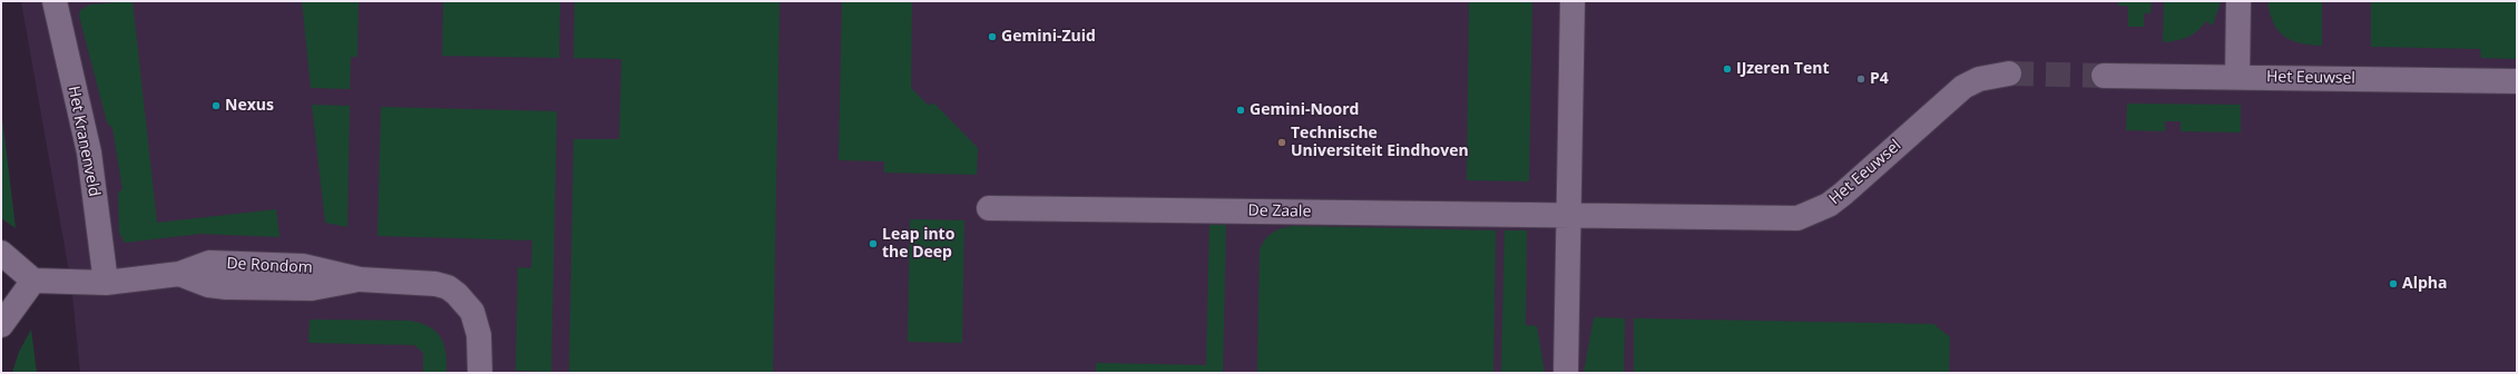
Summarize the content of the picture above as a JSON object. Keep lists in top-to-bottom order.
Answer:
{
  "streets": {
    "street": [
      "Het Eeuwsel",
      "Het Kranenveld",
      "De Zaale",
      "De Rondom"
    ]
  },
  "crossings": [
    ["Het Eeuwsel", "De Zaale"],
    ["Het Kranenveld", "De Rondom"]
  ],
  "places": [
    "Gemini-Zuid",
    "IJzeren Tent",
    "P4",
    "Nexus",
    "Gemini-Noord",
    "Technische Universiteit Eindhoven",
    "Leap into the Deep",
    "Alpha"
  ]
}
